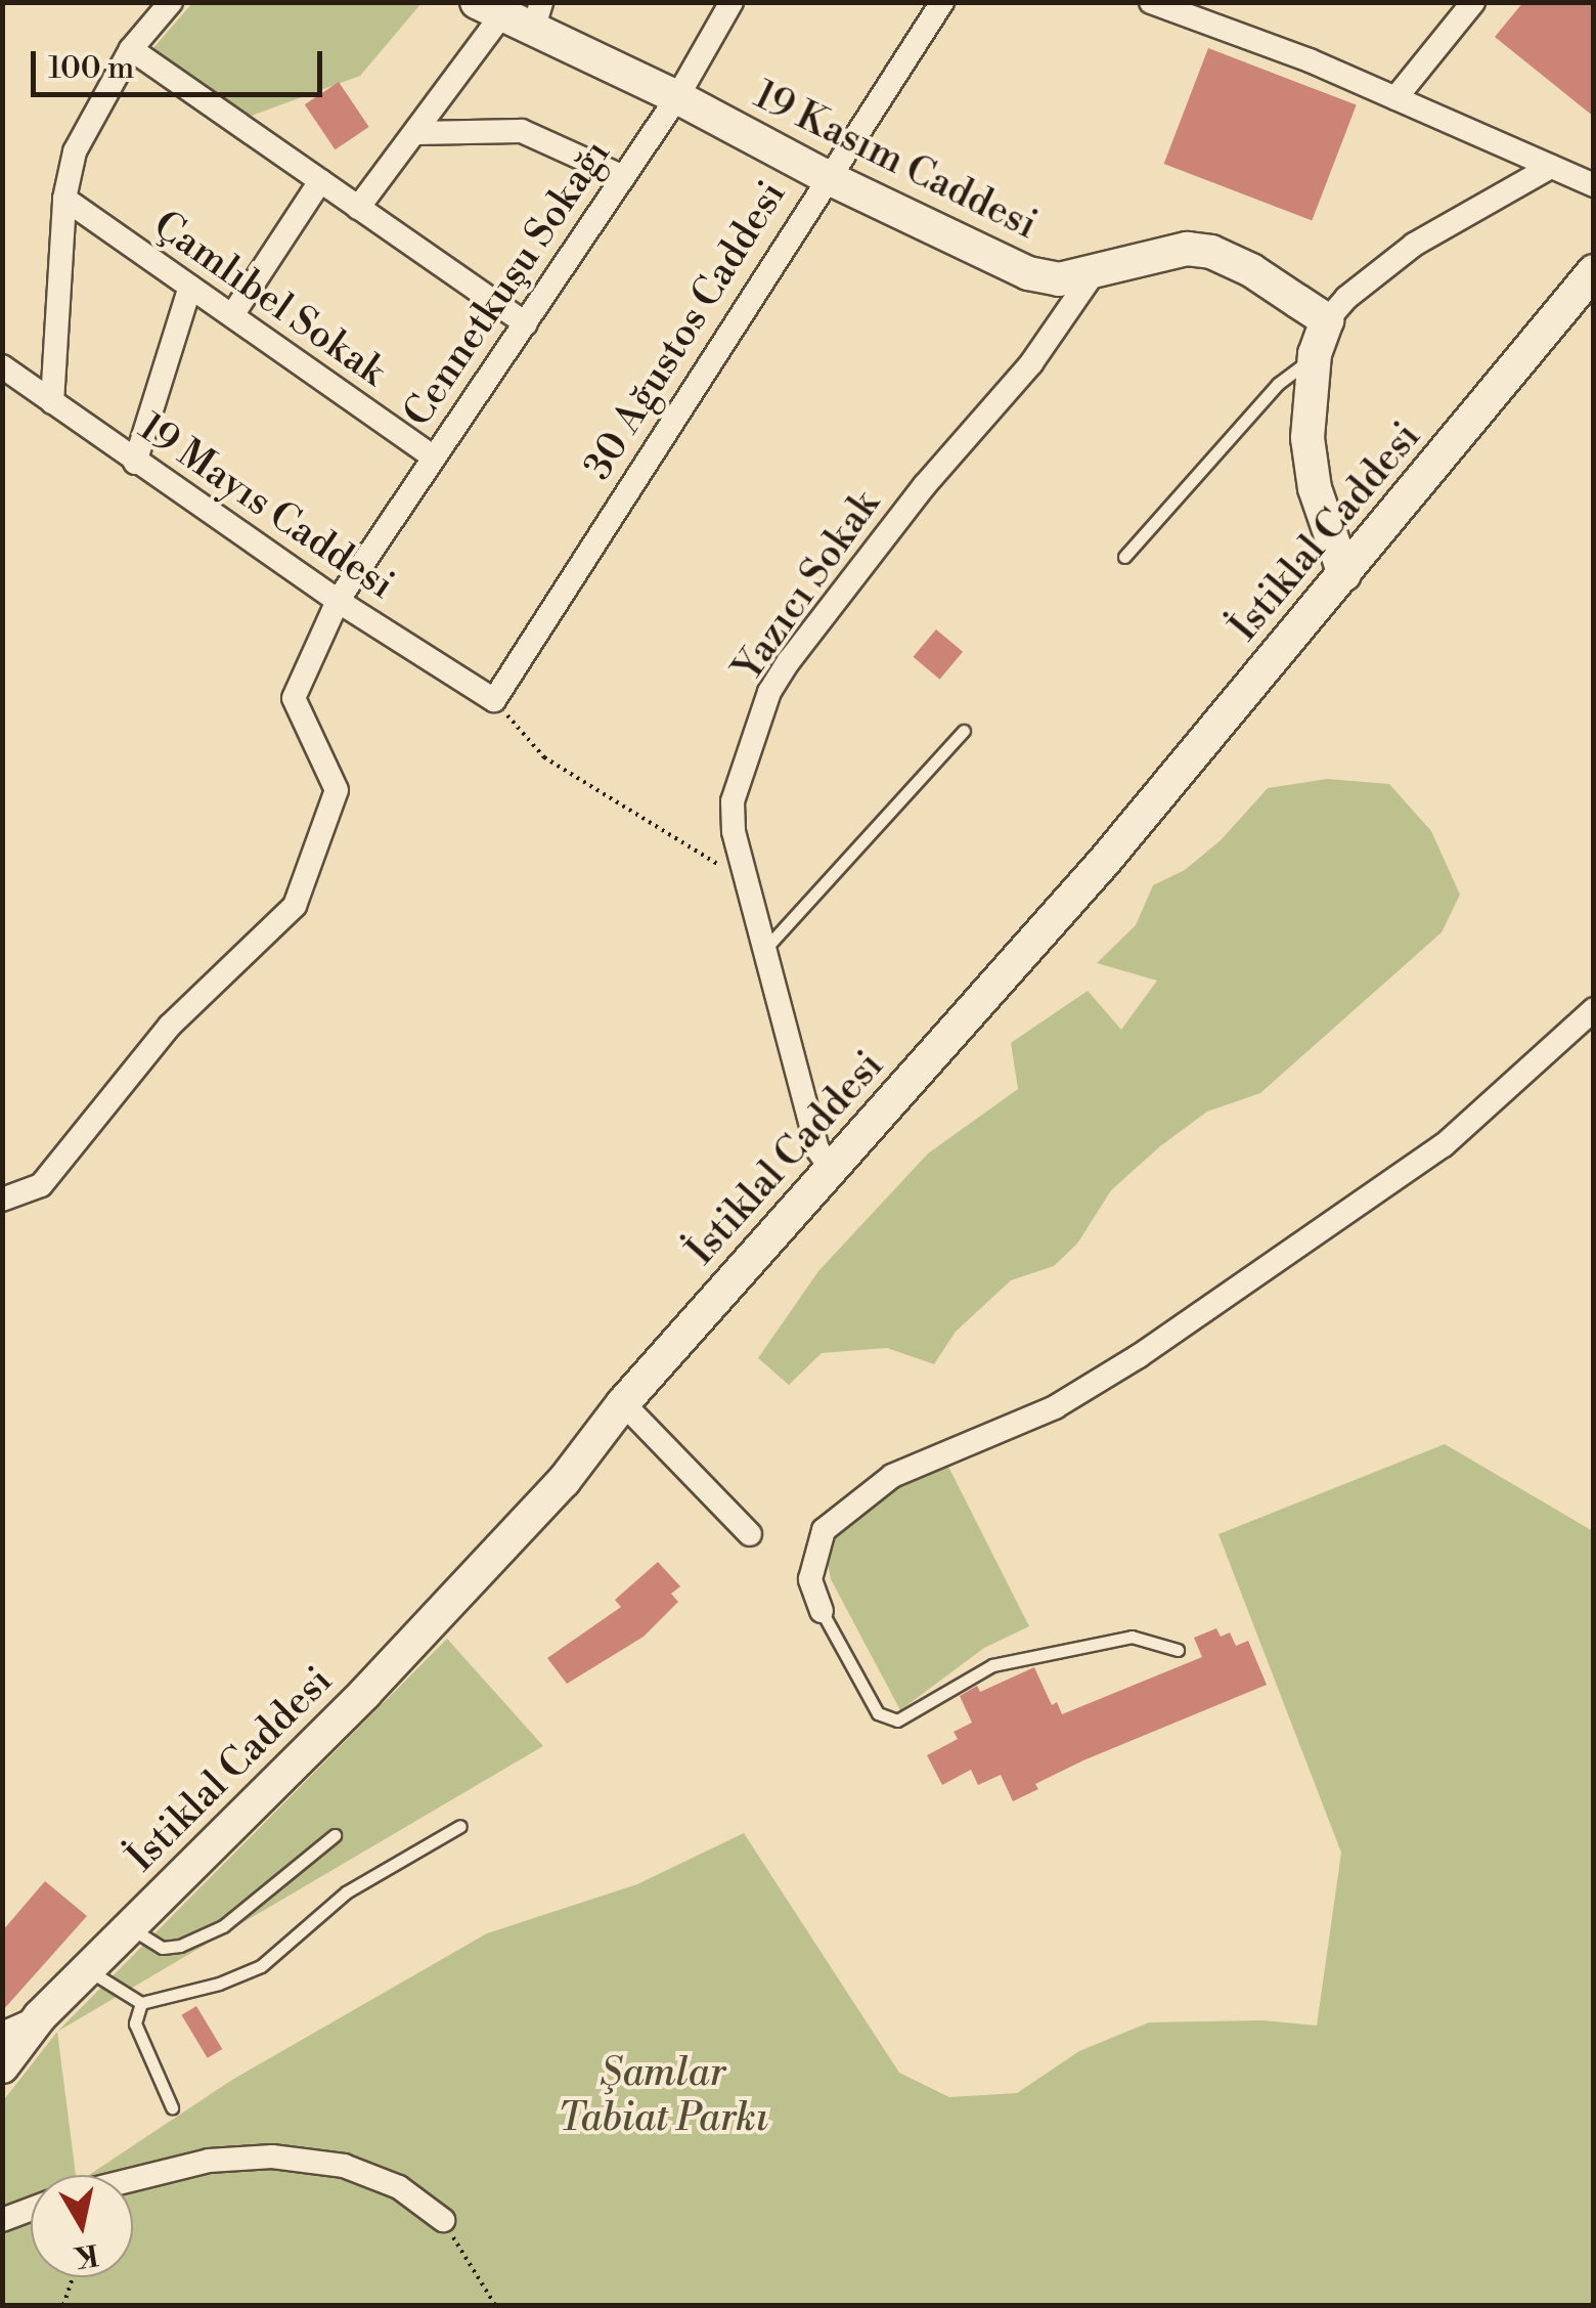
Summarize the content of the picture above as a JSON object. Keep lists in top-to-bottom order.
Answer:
{
  "streets": {
    "main road": ["19 Kasım Caddesi", "İstiklal Caddesi"],
    "street": [
      "Cennetkuşu Sokağı",
      "Çamlıbel Sokak",
      "30 Ağustos Caddesi",
      "19 Mayıs Caddesi",
      "Yazıcı Sokak"
    ]
  },
  "crossings": [
    ["19 Kasım Caddesi", "Cennetkuşu Sokağı"],
    ["19 Kasım Caddesi", "30 Ağustos Caddesi"],
    ["19 Kasım Caddesi", "Yazıcı Sokak"],
    ["Cennetkuşu Sokağı", "Çamlıbel Sokak"],
    ["Cennetkuşu Sokağı", "19 Mayıs Caddesi"],
    ["30 Ağustos Caddesi", "19 Mayıs Caddesi"],
    ["İstiklal Caddesi", "Yazıcı Sokak"]
  ],
  "parks": ["Şamlar Tabiat Parkı"],
  "scale_bar": "100 m",
  "north": "bottom"
}
